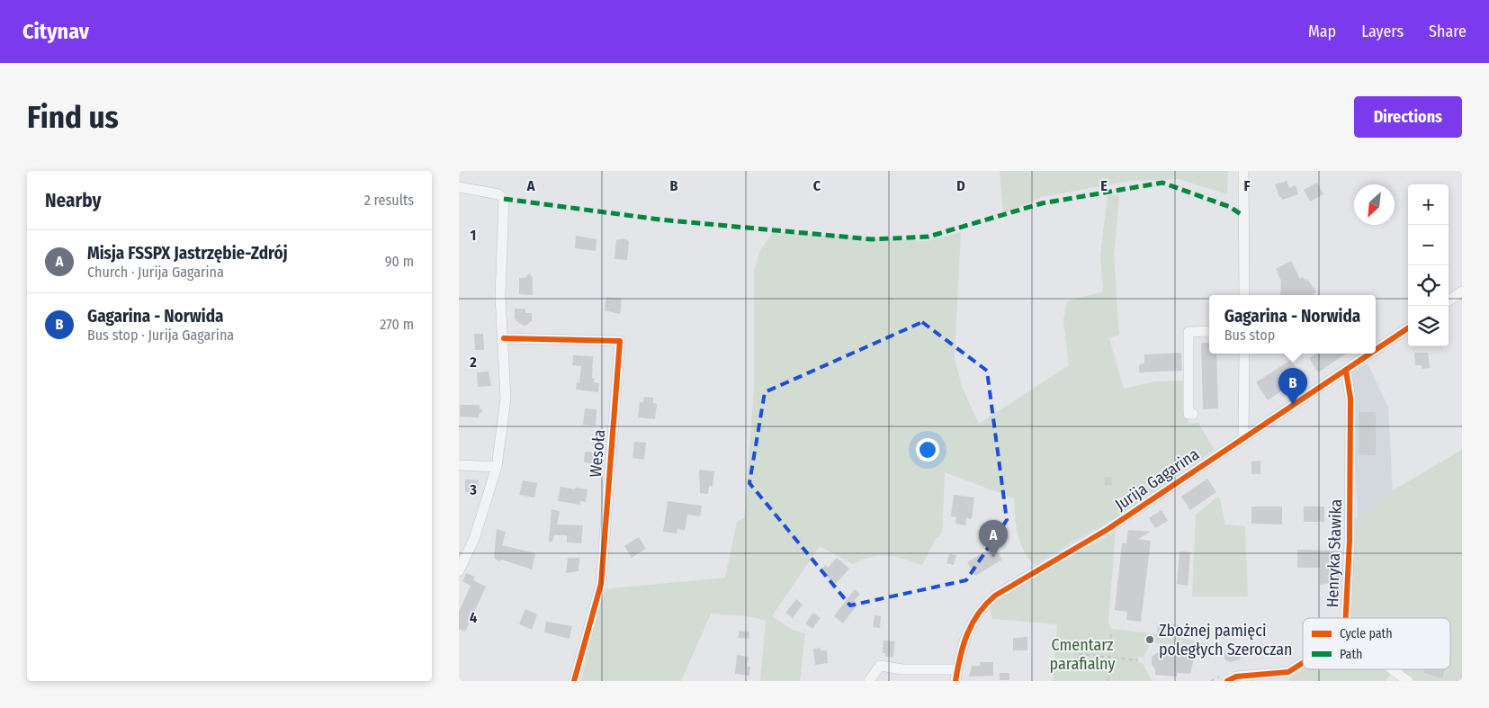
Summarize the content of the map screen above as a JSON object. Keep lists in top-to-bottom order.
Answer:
{
  "streets": {
    "street": ["Wesoła", "Jurija Gagarina", "Henryka Sławika"]
  },
  "crossings": [
    ["Jurija Gagarina", "Henryka Sławika"]
  ],
  "parks": ["Cmentarz parafialny"],
  "places": ["Zbożnej pamięci poległych Szeroczan"],
  "legend": ["Cycle path", "Path"],
  "north": "bottom left",
  "page": {
    "header": "Citynav",
    "nav": ["Map", "Layers", "Share"],
    "buttons": "Directions",
    "title": "Find us",
    "heading": ["Nearby", "2 results"],
    "map_buttons": ["+", "−"],
    "list": [
      {
        "mark": "A",
        "name": "Misja FSSPX Jastrzębie-Zdrój",
        "note": "Church · Jurija Gagarina",
        "value": "90 m"
      },
      {
        "mark": "B",
        "name": "Gagarina - Norwida",
        "note": "Bus stop · Jurija Gagarina",
        "value": "270 m"
      }
    ],
    "popup": ["Gagarina - Norwida", "Bus stop"],
    "pins": ["B", "A"]
  },
  "grid": {
    "columns": [
      "A",
      "B",
      "C",
      "D",
      "E",
      "F"
    ],
    "rows": [
      "1",
      "2",
      "3",
      "4"
    ]
  }
}
